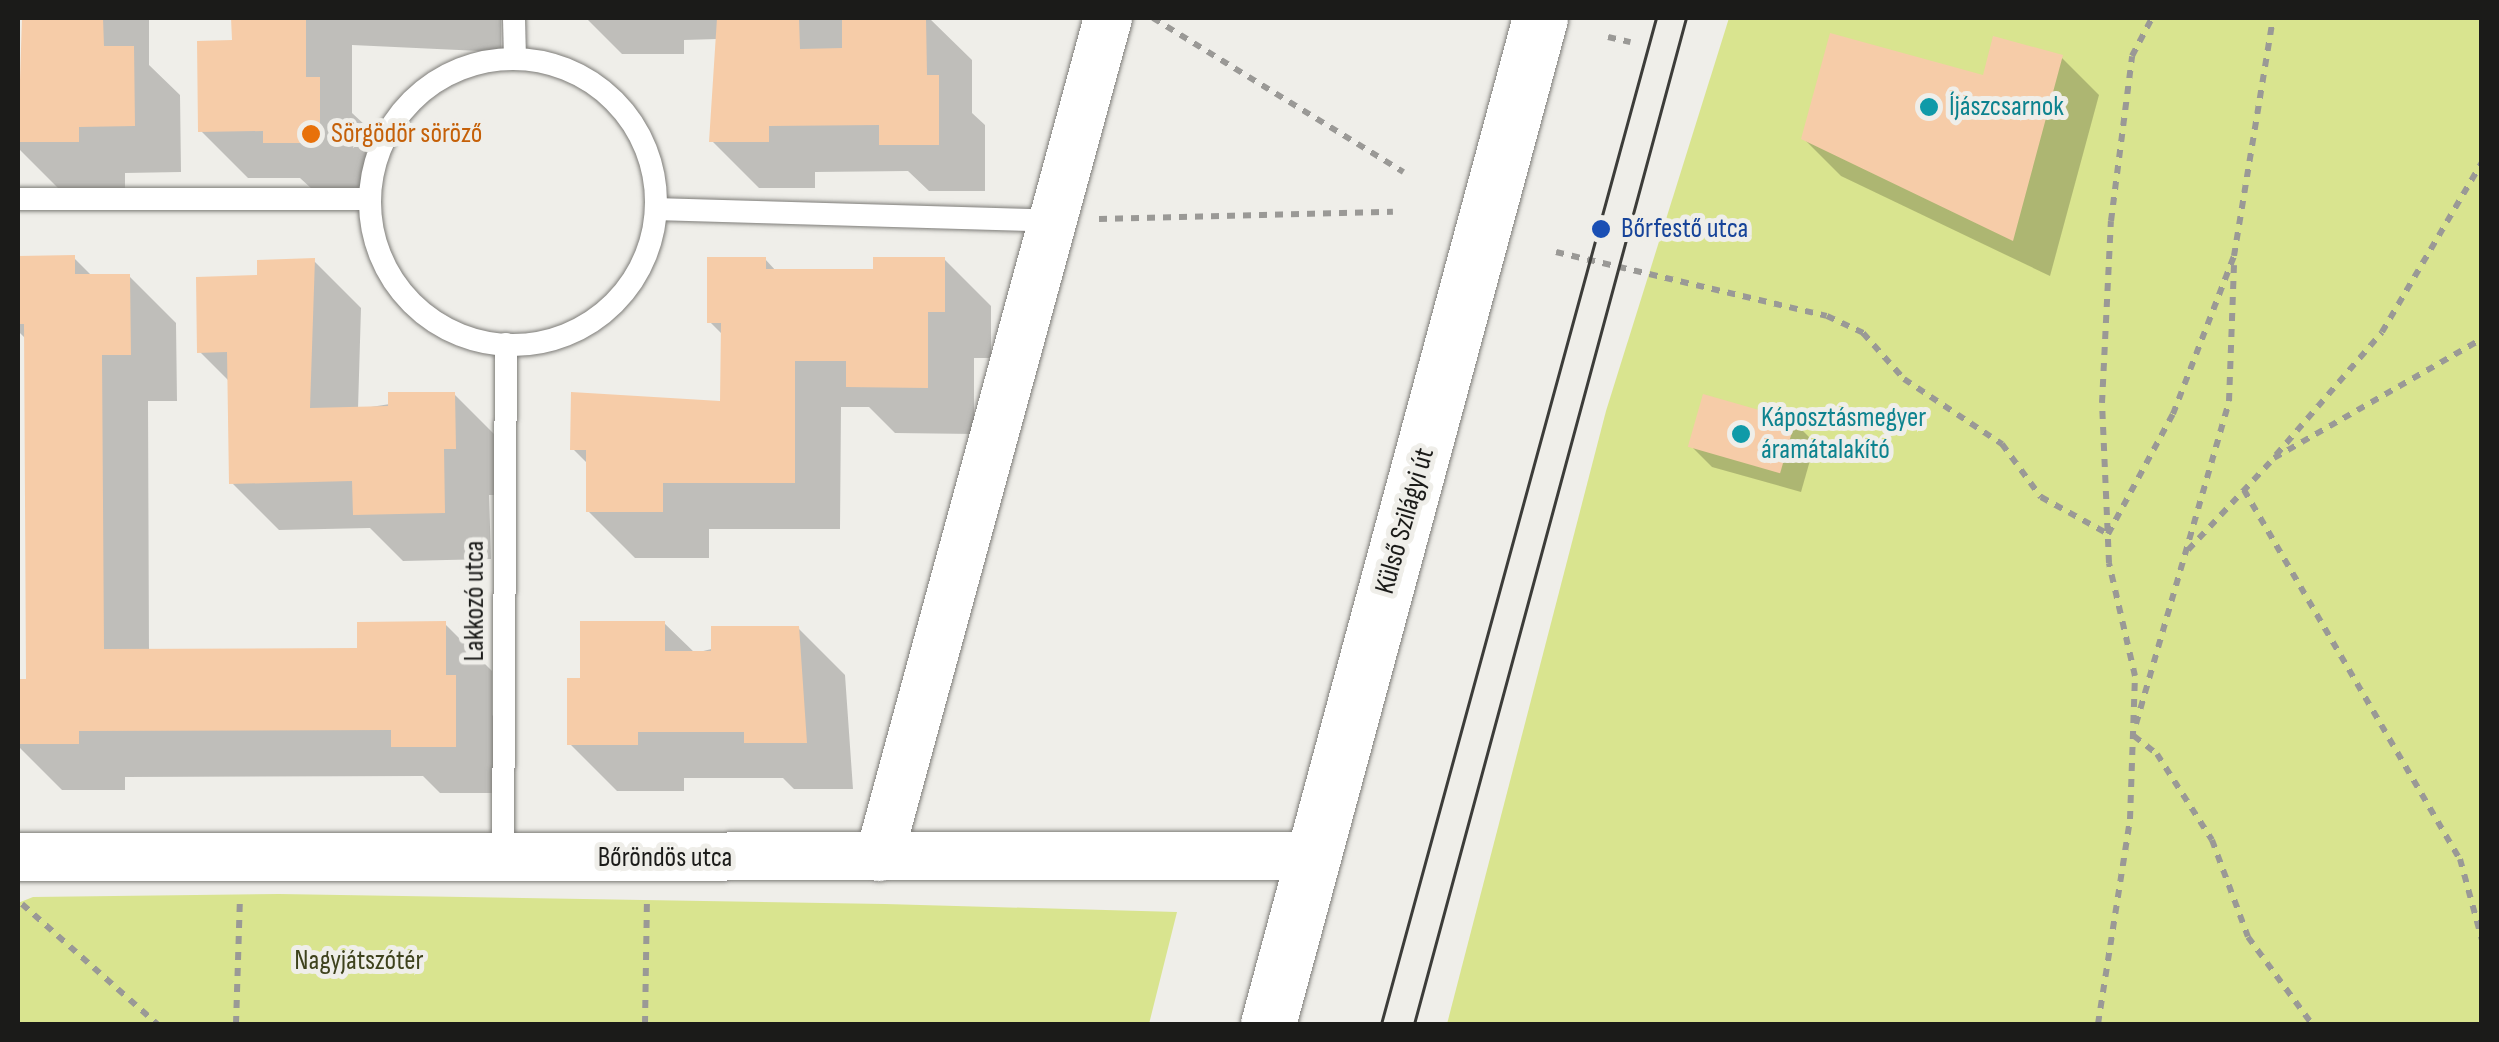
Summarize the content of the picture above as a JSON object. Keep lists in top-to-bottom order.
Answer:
{
  "streets": {
    "street": ["Külső Szilágyi út", "Bőröndös utca"],
    "lane": ["Lakkozó utca"]
  },
  "crossings": [
    ["Külső Szilágyi út", "Bőröndös utca"],
    ["Lakkozó utca", "Bőröndös utca"]
  ],
  "parks": ["Nagyjátszótér"],
  "places": [
    "Íjászcsarnok",
    "Sörgödör söröző",
    "Bőrfestő utca",
    "Káposztásmegyer áramátalakító"
  ]
}
